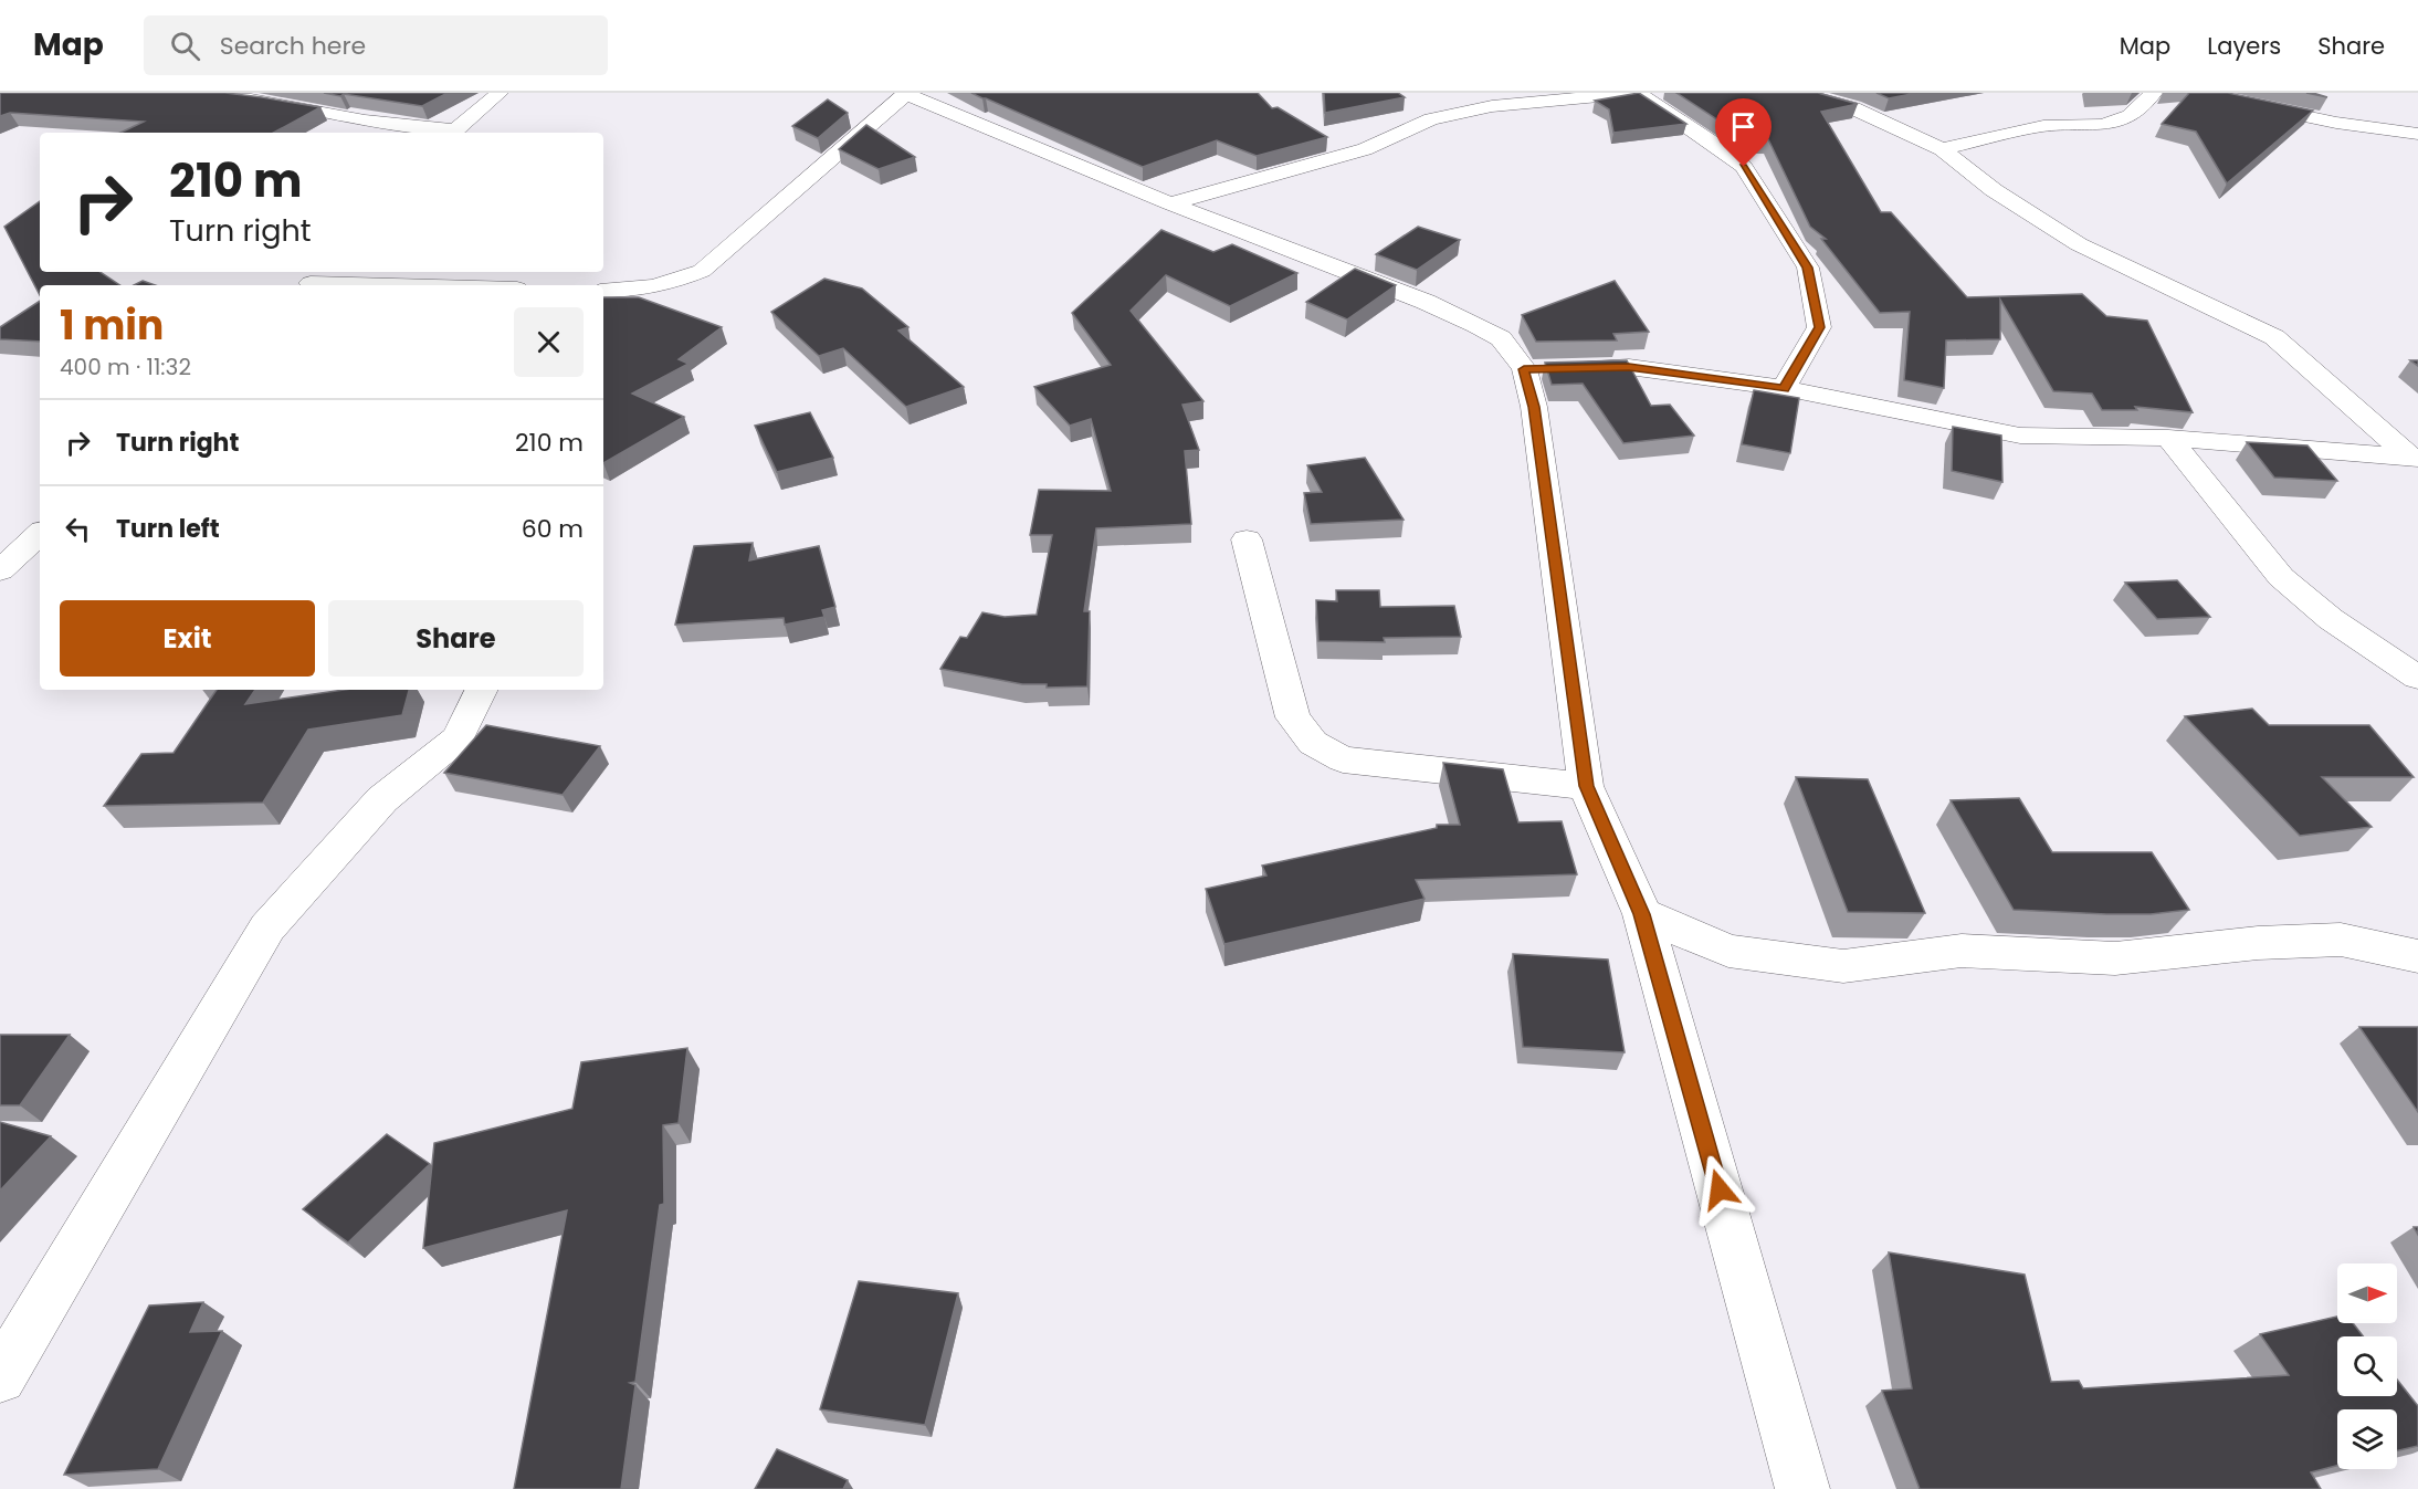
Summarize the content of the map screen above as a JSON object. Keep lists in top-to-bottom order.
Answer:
{
  "north": "right",
  "page": {
    "header": "Map",
    "search": "Search here",
    "nav": ["Map", "Layers", "Share"],
    "turn": ["210 m", "Turn right"],
    "heading": ["1 min", "400 m · 11:32"],
    "list": [
      {
        "name": "Turn right",
        "value": "210 m"
      },
      {
        "name": "Turn left",
        "value": "60 m"
      }
    ],
    "buttons": ["Exit", "Share"]
  }
}
